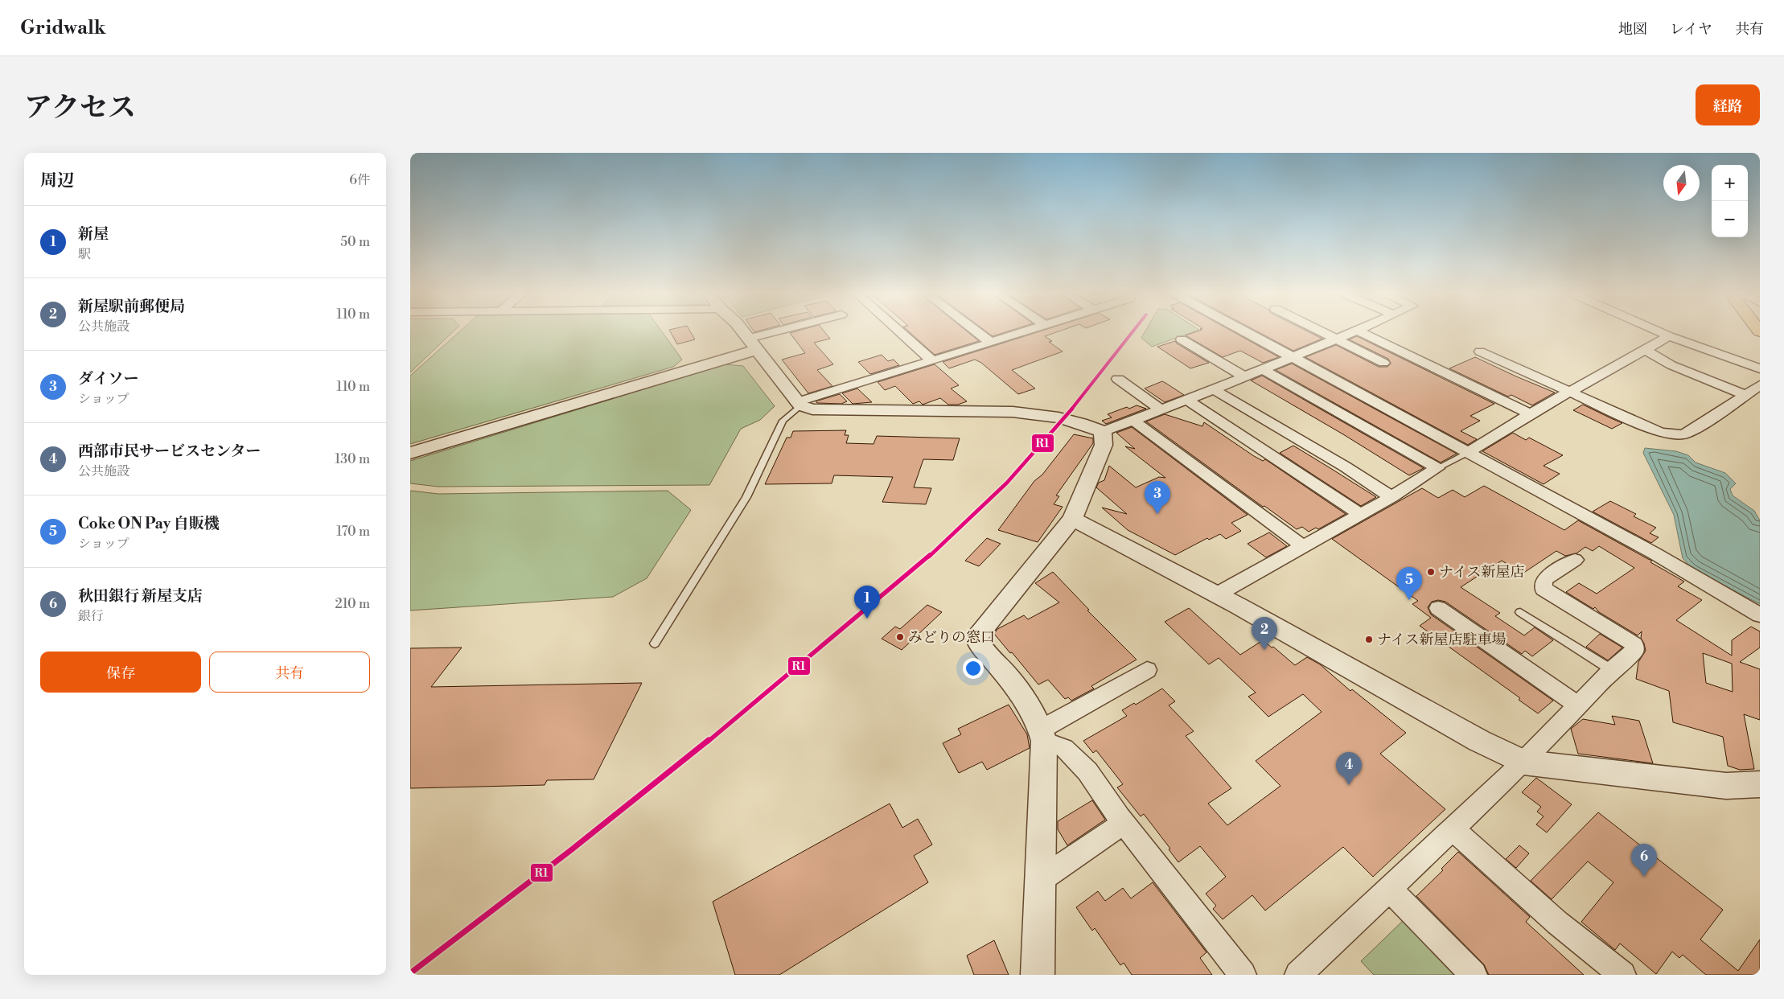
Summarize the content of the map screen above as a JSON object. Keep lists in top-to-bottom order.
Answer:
{
  "places": ["ナイス新屋店", "みどりの窓口", "ナイス新屋店駐車場"],
  "lines": ["transit line R1"],
  "north": "bottom",
  "page": {
    "header": "Gridwalk",
    "nav": ["地図", "レイヤ", "共有"],
    "title": "アクセス",
    "buttons": [
      "経路",
      ["保存", "共有"]
    ],
    "heading": ["周辺", "6件"],
    "map_buttons": ["+", "−"],
    "list": [
      {
        "mark": "1",
        "name": "新屋",
        "note": "駅",
        "value": "50 m"
      },
      {
        "mark": "2",
        "name": "新屋駅前郵便局",
        "note": "公共施設",
        "value": "110 m"
      },
      {
        "mark": "3",
        "name": "ダイソー",
        "note": "ショップ",
        "value": "110 m"
      },
      {
        "mark": "4",
        "name": "西部市民サービスセンター",
        "note": "公共施設",
        "value": "130 m"
      },
      {
        "mark": "5",
        "name": "Coke ON Pay 自販機",
        "note": "ショップ",
        "value": "170 m"
      },
      {
        "mark": "6",
        "name": "秋田銀行 新屋支店",
        "note": "銀行",
        "value": "210 m"
      }
    ],
    "pins": [
      "3",
      "5",
      "1",
      "2",
      "4",
      "6"
    ]
  }
}
